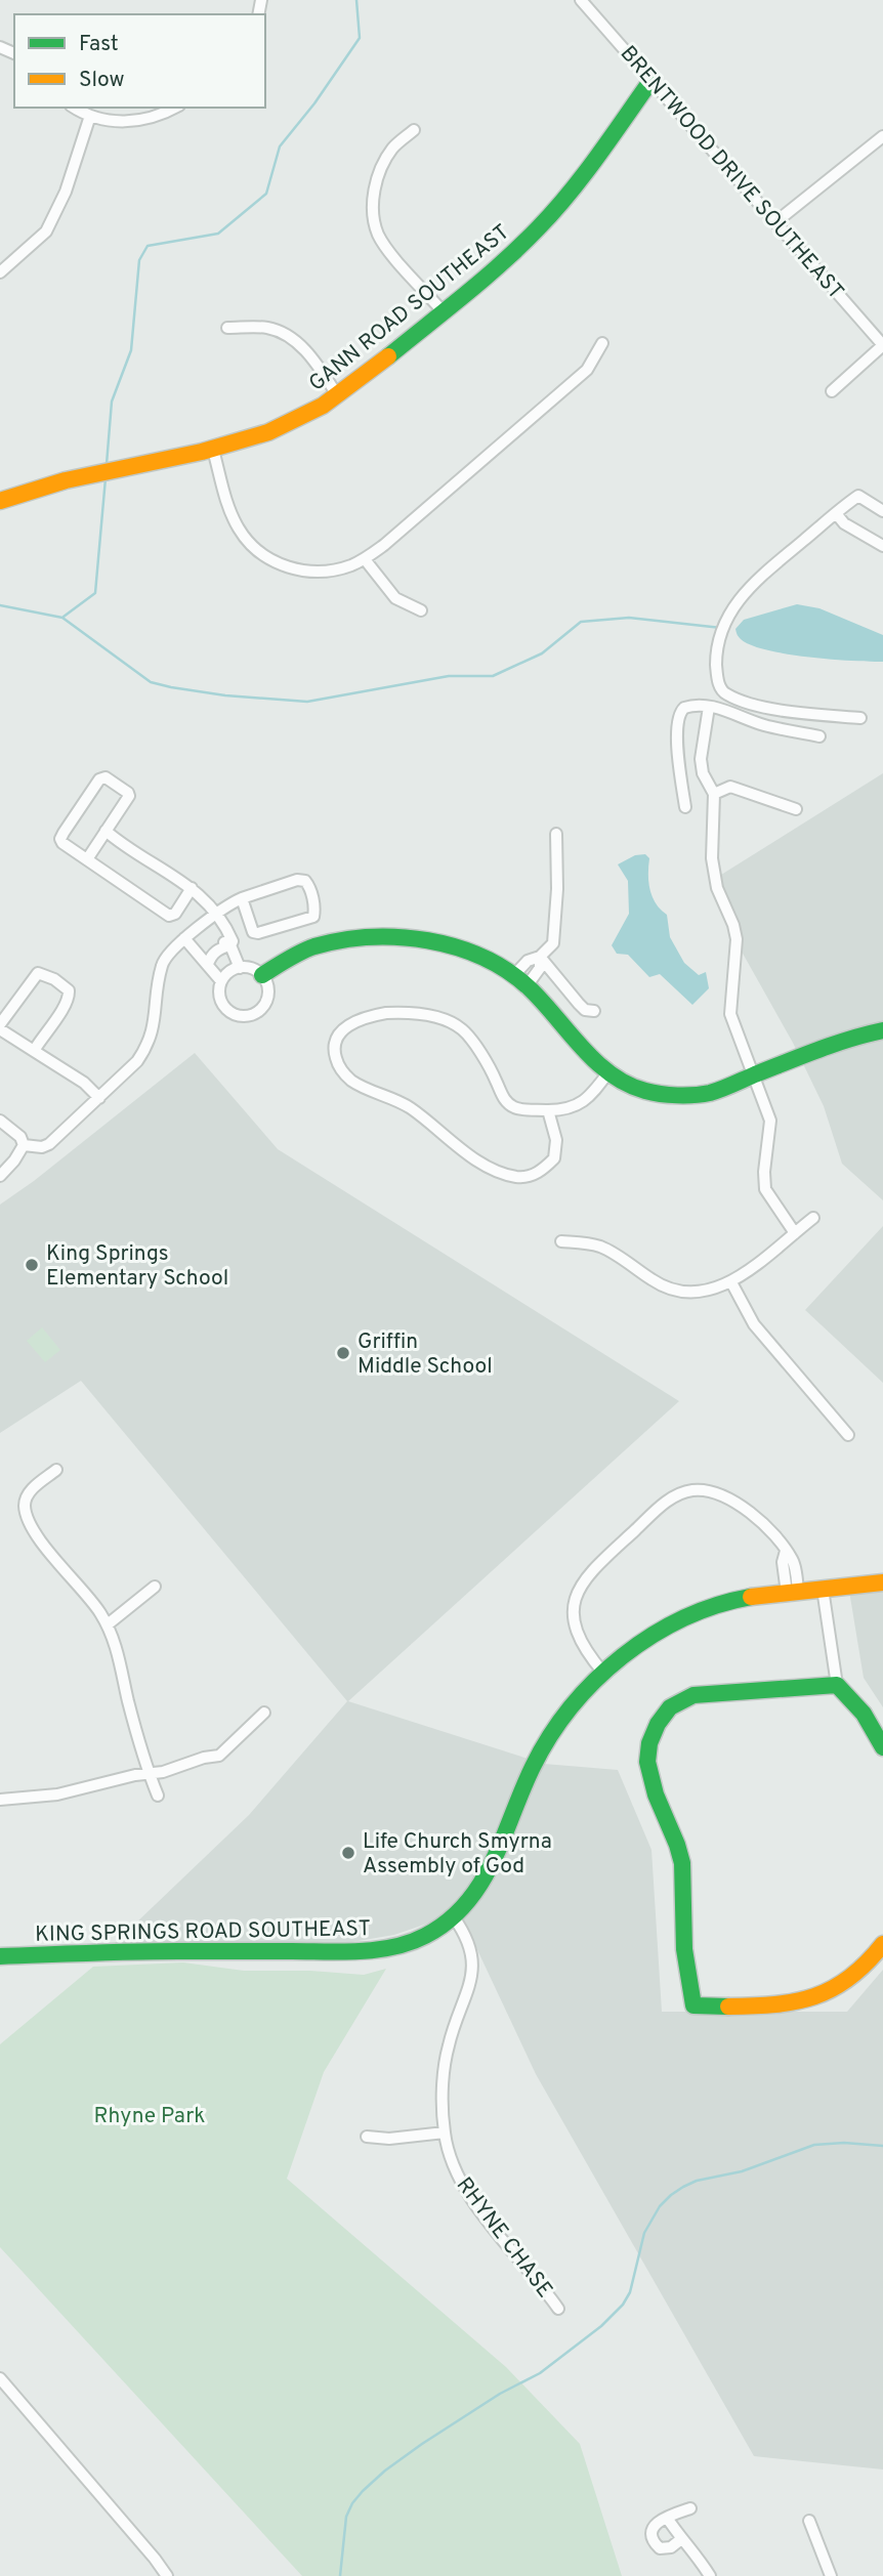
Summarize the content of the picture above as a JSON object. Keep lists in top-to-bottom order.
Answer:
{
  "streets": {
    "street": [
      "BRENTWOOD DRIVE SOUTHEAST",
      "GANN ROAD SOUTHEAST",
      "KING SPRINGS ROAD SOUTHEAST",
      "RHYNE CHASE"
    ]
  },
  "crossings": [
    ["BRENTWOOD DRIVE SOUTHEAST", "GANN ROAD SOUTHEAST"],
    ["KING SPRINGS ROAD SOUTHEAST", "RHYNE CHASE"]
  ],
  "parks": ["Rhyne Park"],
  "places": ["King Springs Elementary School", "Griffin Middle School", "Life Church Smyrna Assembly of God"],
  "legend": ["Fast", "Slow"]
}
